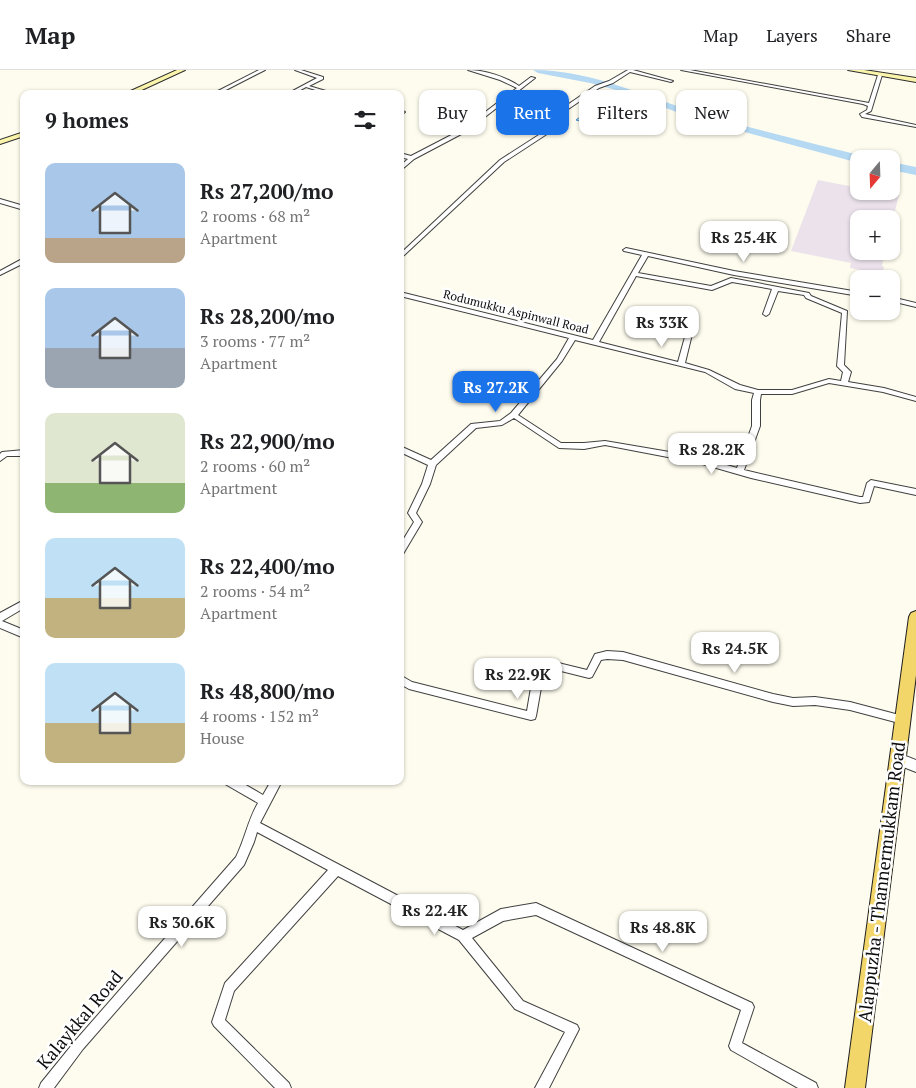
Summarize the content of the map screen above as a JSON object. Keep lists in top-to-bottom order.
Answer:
{
  "streets": {
    "main road": ["Alappuzha - Thannermukkam Road"],
    "street": ["Rodumukku Aspinwall Road", "Kalaykkal Road"]
  },
  "north": "bottom",
  "page": {
    "header": "Map",
    "nav": ["Map", "Layers", "Share"],
    "chip": [
      "Buy",
      "Rent",
      "Filters",
      "New"
    ],
    "heading": "9 homes",
    "map_buttons": ["+", "−"],
    "list": [
      {
        "name": "Rs 27,200/mo",
        "note": "2 rooms · 68 m² · Apartment"
      },
      {
        "name": "Rs 28,200/mo",
        "note": "3 rooms · 77 m² · Apartment"
      },
      {
        "name": "Rs 22,900/mo",
        "note": "2 rooms · 60 m² · Apartment"
      },
      {
        "name": "Rs 22,400/mo",
        "note": "2 rooms · 54 m² · Apartment"
      },
      {
        "name": "Rs 48,800/mo",
        "note": "4 rooms · 152 m² · House"
      }
    ],
    "price": [
      "Rs 25.4K",
      "Rs 33K",
      "Rs 27.2K",
      "Rs 28.2K",
      "Rs 24.5K",
      "Rs 22.9K",
      "Rs 22.4K",
      "Rs 30.6K",
      "Rs 48.8K"
    ]
  }
}
